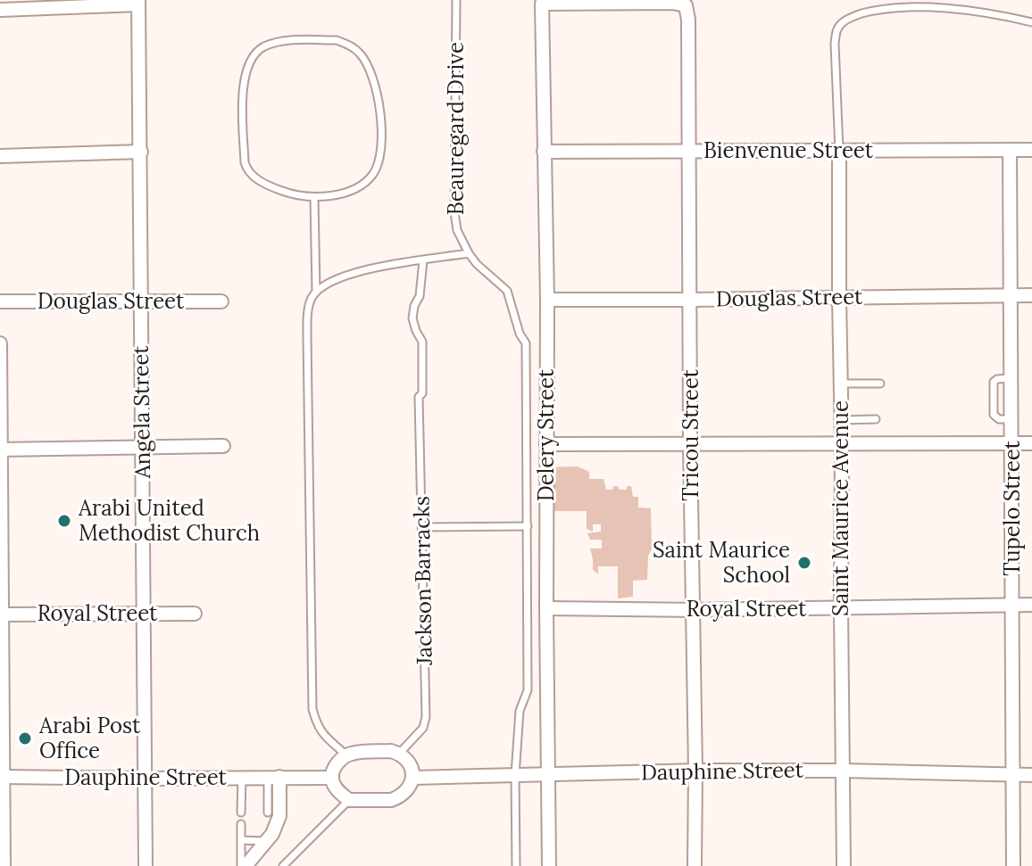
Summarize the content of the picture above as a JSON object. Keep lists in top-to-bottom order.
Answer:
{
  "streets": {
    "street": [
      "Bienvenue Street",
      "Douglas Street",
      "Angela Street",
      "Delery Street",
      "Tricou Street",
      "Saint Maurice Avenue",
      "Tupelo Street",
      "Royal Street",
      "Dauphine Street"
    ],
    "lane": ["Beauregard Drive", "Jackson Barracks"]
  },
  "crossings": [
    ["Bienvenue Street", "Delery Street"],
    ["Bienvenue Street", "Tricou Street"],
    ["Bienvenue Street", "Saint Maurice Avenue"],
    ["Bienvenue Street", "Tupelo Street"],
    ["Douglas Street", "Angela Street"],
    ["Douglas Street", "Delery Street"],
    ["Douglas Street", "Tricou Street"],
    ["Douglas Street", "Saint Maurice Avenue"],
    ["Douglas Street", "Tupelo Street"],
    ["Angela Street", "Royal Street"],
    ["Angela Street", "Dauphine Street"],
    ["Delery Street", "Tricou Street"],
    ["Delery Street", "Royal Street"],
    ["Delery Street", "Dauphine Street"],
    ["Tricou Street", "Royal Street"],
    ["Tricou Street", "Dauphine Street"],
    ["Saint Maurice Avenue", "Royal Street"],
    ["Saint Maurice Avenue", "Dauphine Street"],
    ["Tupelo Street", "Royal Street"],
    ["Tupelo Street", "Dauphine Street"],
    ["Jackson Barracks", "Dauphine Street"]
  ],
  "places": ["Arabi United Methodist Church", "Saint Maurice School", "Arabi Post Office"]
}
